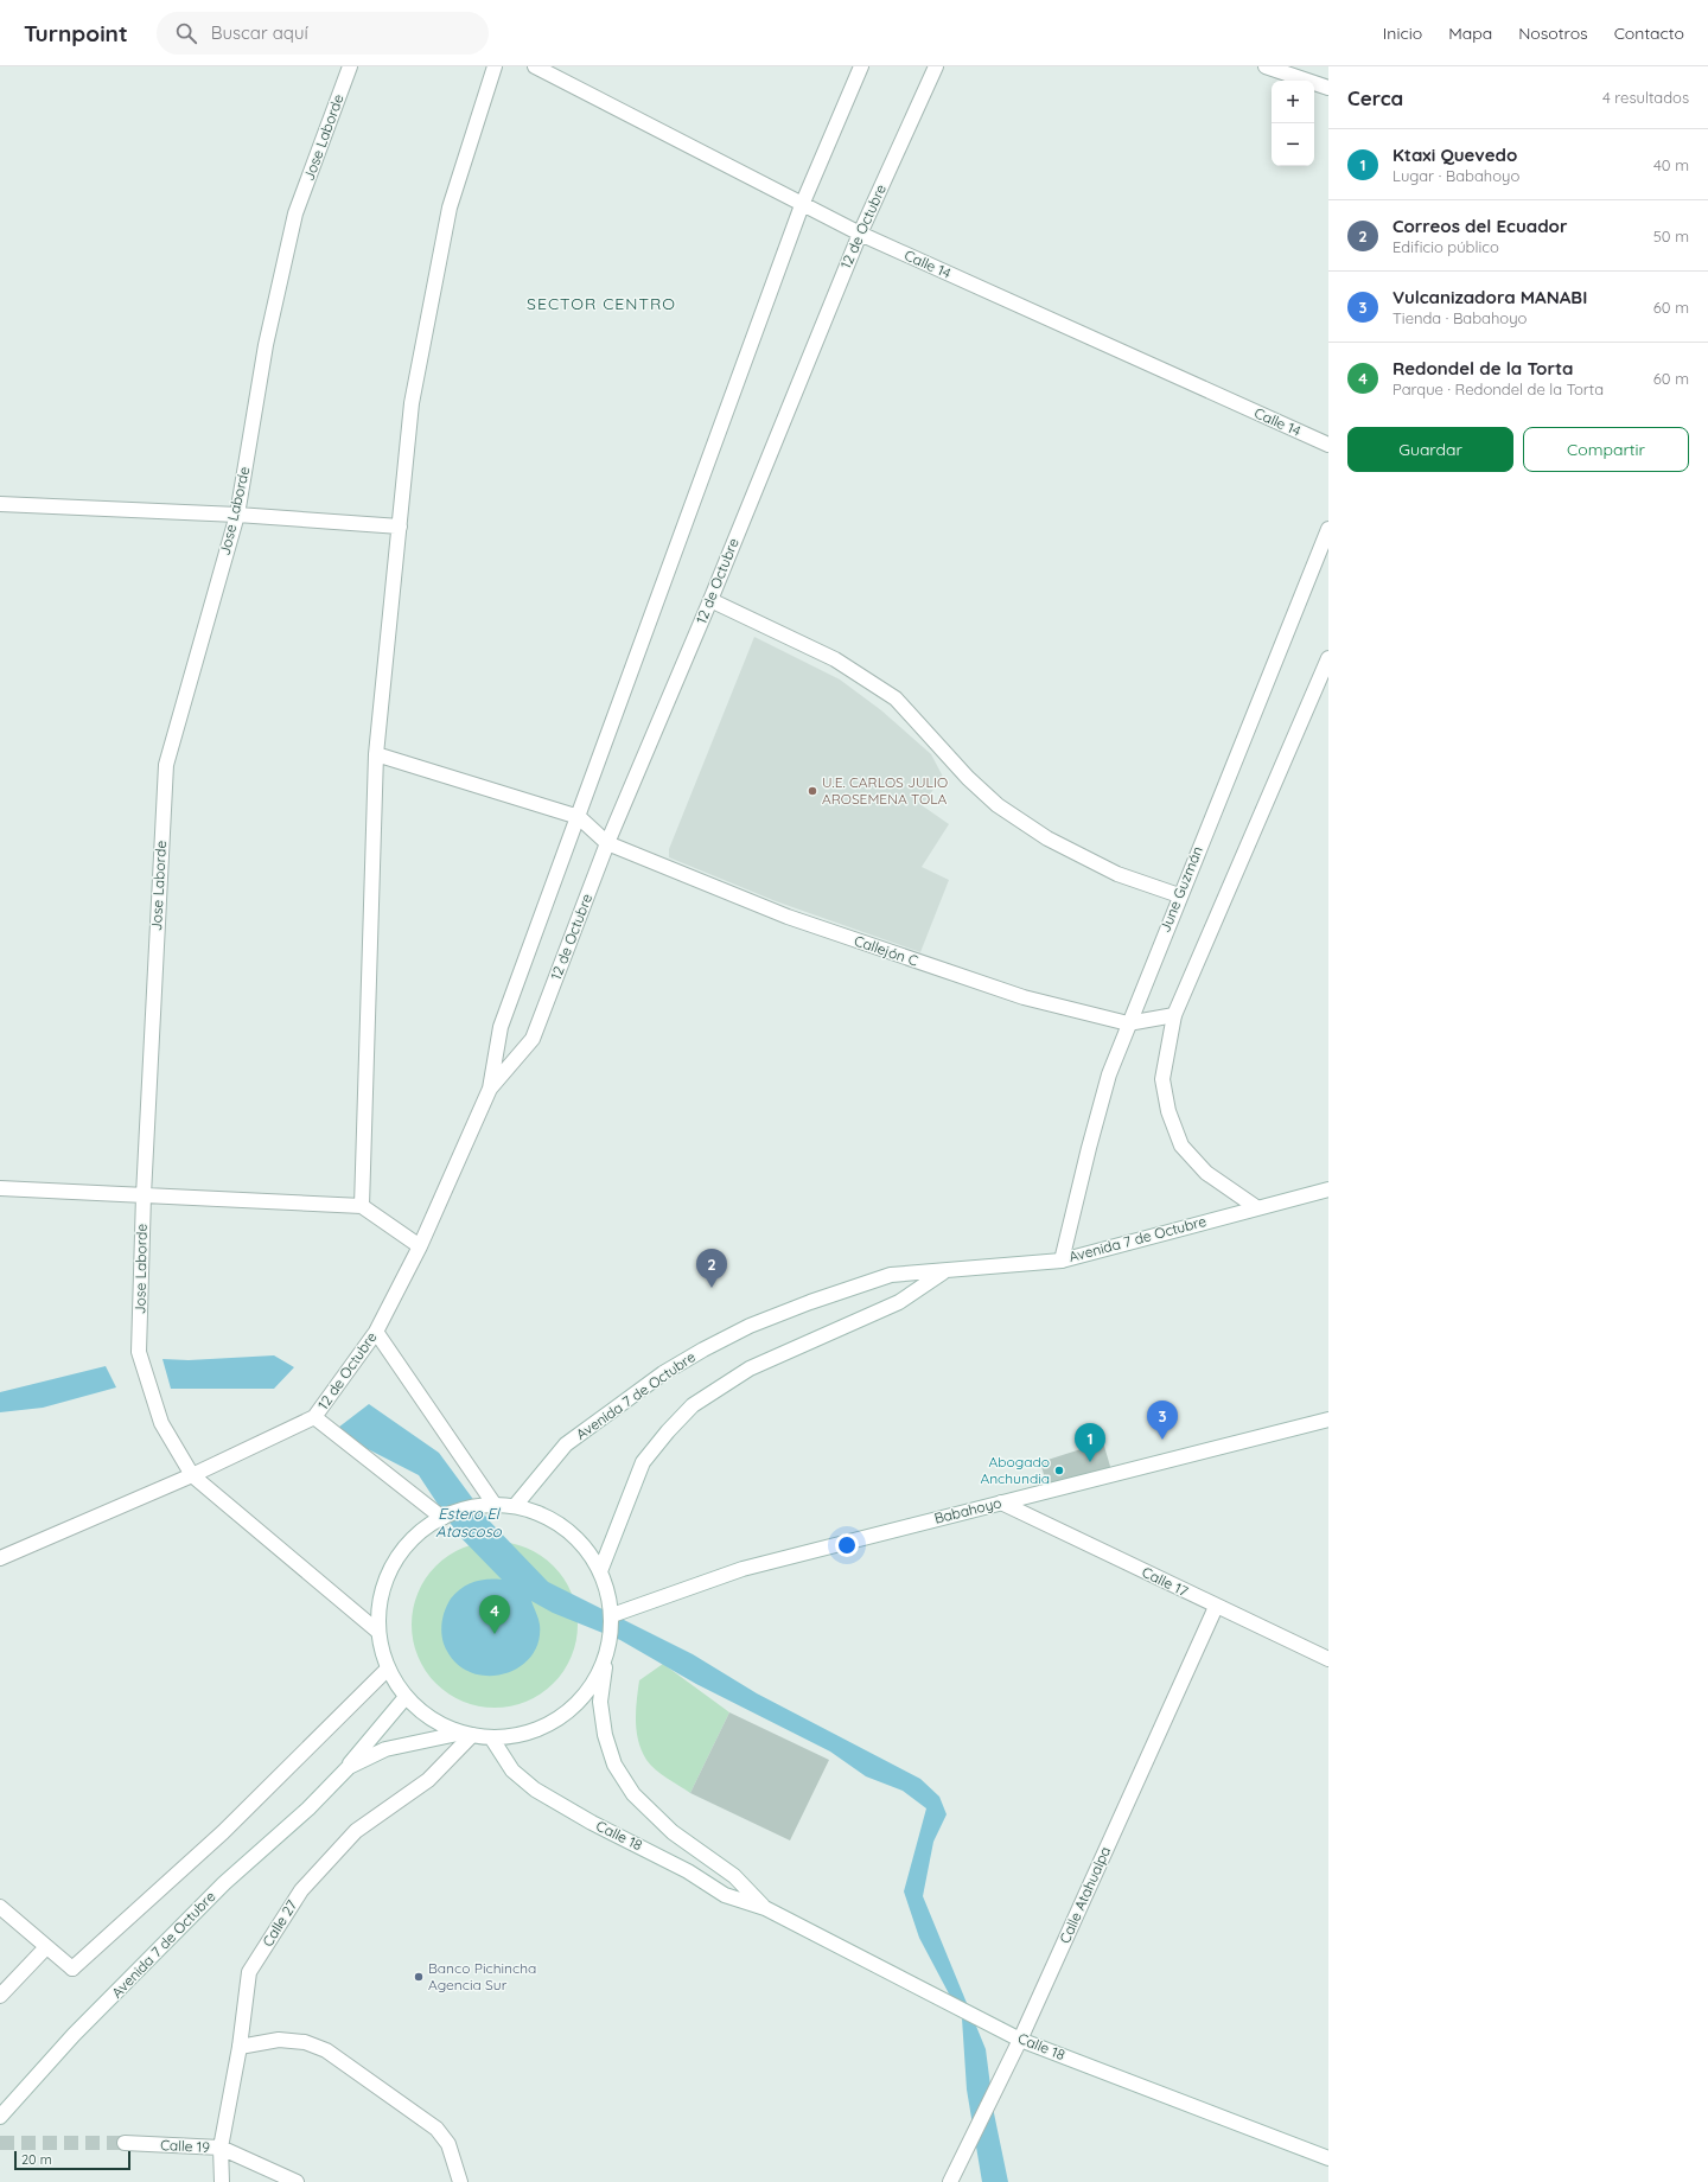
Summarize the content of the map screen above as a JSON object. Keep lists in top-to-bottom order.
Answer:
{
  "streets": {
    "street": [
      "Jose Laborde",
      "12 de Octubre",
      "Calle 14",
      "June Guzmán",
      "Callejón C",
      "Avenida 7 de Octubre",
      "Babahoyo",
      "Calle 17",
      "Calle 18",
      "Calle Atahualpa",
      "Calle 27",
      "Calle 19"
    ]
  },
  "crossings": [
    ["Jose Laborde", "12 de Octubre"],
    ["Jose Laborde", "Calle 18"],
    ["12 de Octubre", "Calle 14"],
    ["12 de Octubre", "Callejón C"],
    ["June Guzmán", "Callejón C"],
    ["June Guzmán", "Avenida 7 de Octubre"],
    ["Avenida 7 de Octubre", "Calle 18"],
    ["Babahoyo", "Calle 17"],
    ["Babahoyo", "Calle 18"],
    ["Calle 17", "Calle Atahualpa"],
    ["Calle 18", "Calle Atahualpa"],
    ["Calle 27", "Calle 19"]
  ],
  "districts": ["SECTOR CENTRO"],
  "water": ["Estero El Atascoso"],
  "places": ["U.E. CARLOS JULIO AROSEMENA TOLA", "Abogado Anchundia", "Banco Pichincha Agencia Sur"],
  "scale_bar": "20 m",
  "page": {
    "header": "Turnpoint",
    "search": "Buscar aquí",
    "nav": [
      "Inicio",
      "Mapa",
      "Nosotros",
      "Contacto"
    ],
    "heading": ["Cerca", "4 resultados"],
    "map_buttons": ["+", "−"],
    "list": [
      {
        "mark": "1",
        "name": "Ktaxi Quevedo",
        "note": "Lugar · Babahoyo",
        "value": "40 m"
      },
      {
        "mark": "2",
        "name": "Correos del Ecuador",
        "note": "Edificio público",
        "value": "50 m"
      },
      {
        "mark": "3",
        "name": "Vulcanizadora MANABI",
        "note": "Tienda · Babahoyo",
        "value": "60 m"
      },
      {
        "mark": "4",
        "name": "Redondel de la Torta",
        "note": "Parque · Redondel de la Torta",
        "value": "60 m"
      }
    ],
    "buttons": ["Guardar", "Compartir"],
    "pins": [
      "2",
      "3",
      "1",
      "4"
    ],
    "scale": "20 m"
  }
}
